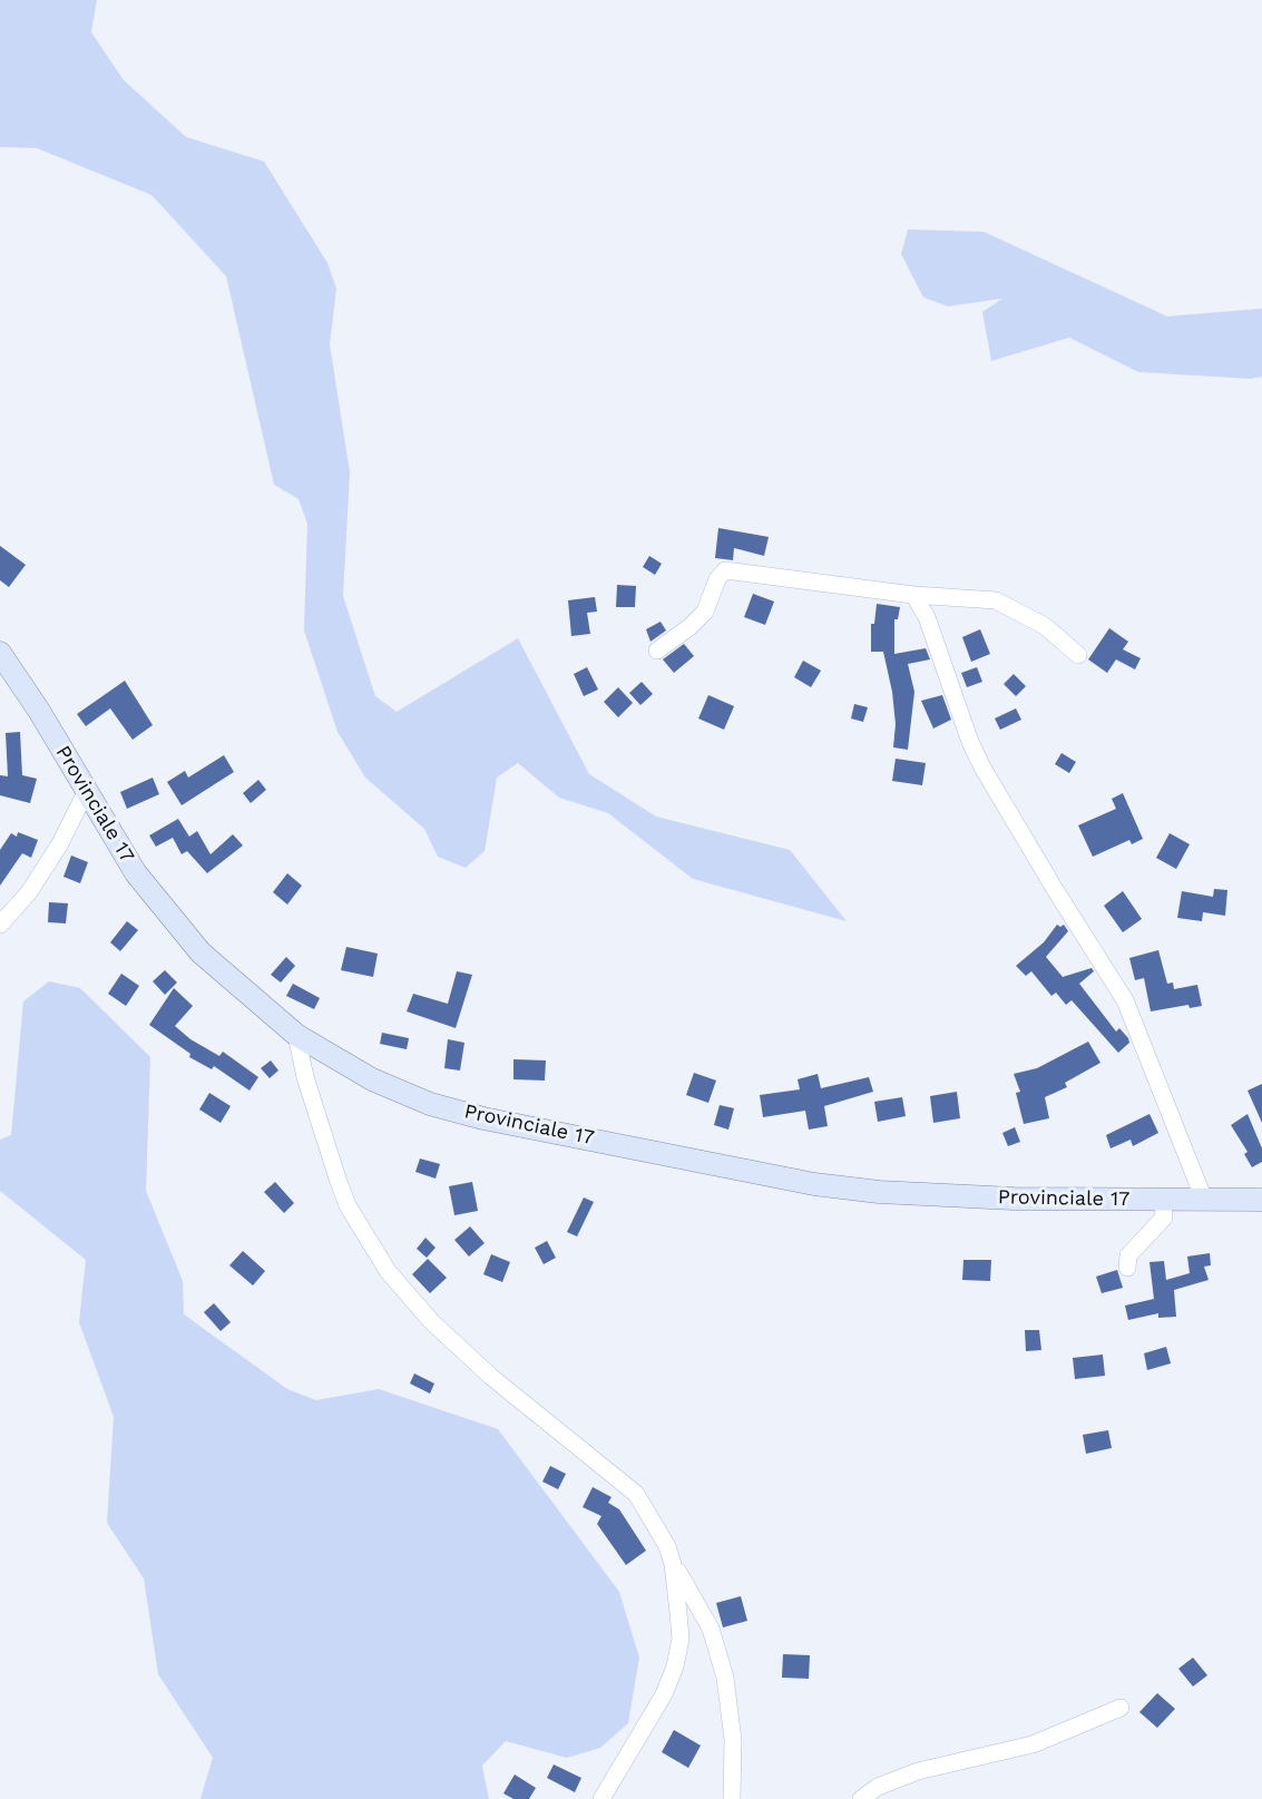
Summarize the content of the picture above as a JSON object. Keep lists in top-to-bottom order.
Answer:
{
  "streets": {
    "main road": ["Provinciale 17"]
  }
}
